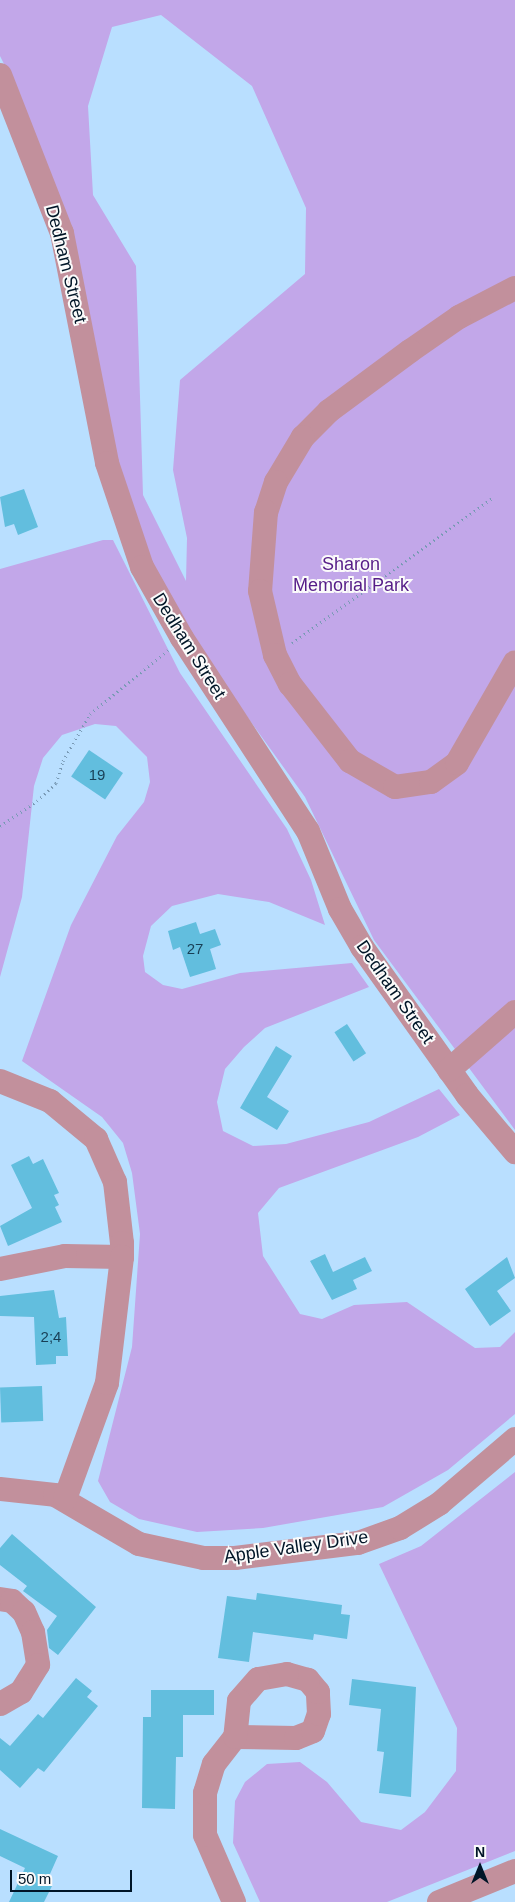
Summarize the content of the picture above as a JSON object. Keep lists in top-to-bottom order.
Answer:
{
  "streets": {
    "street": ["Dedham Street", "Apple Valley Drive"]
  },
  "parks": ["Sharon Memorial Park"],
  "house_numbers": ["19", "27", "2;4"],
  "scale_bar": "50 m",
  "north": "top"
}
